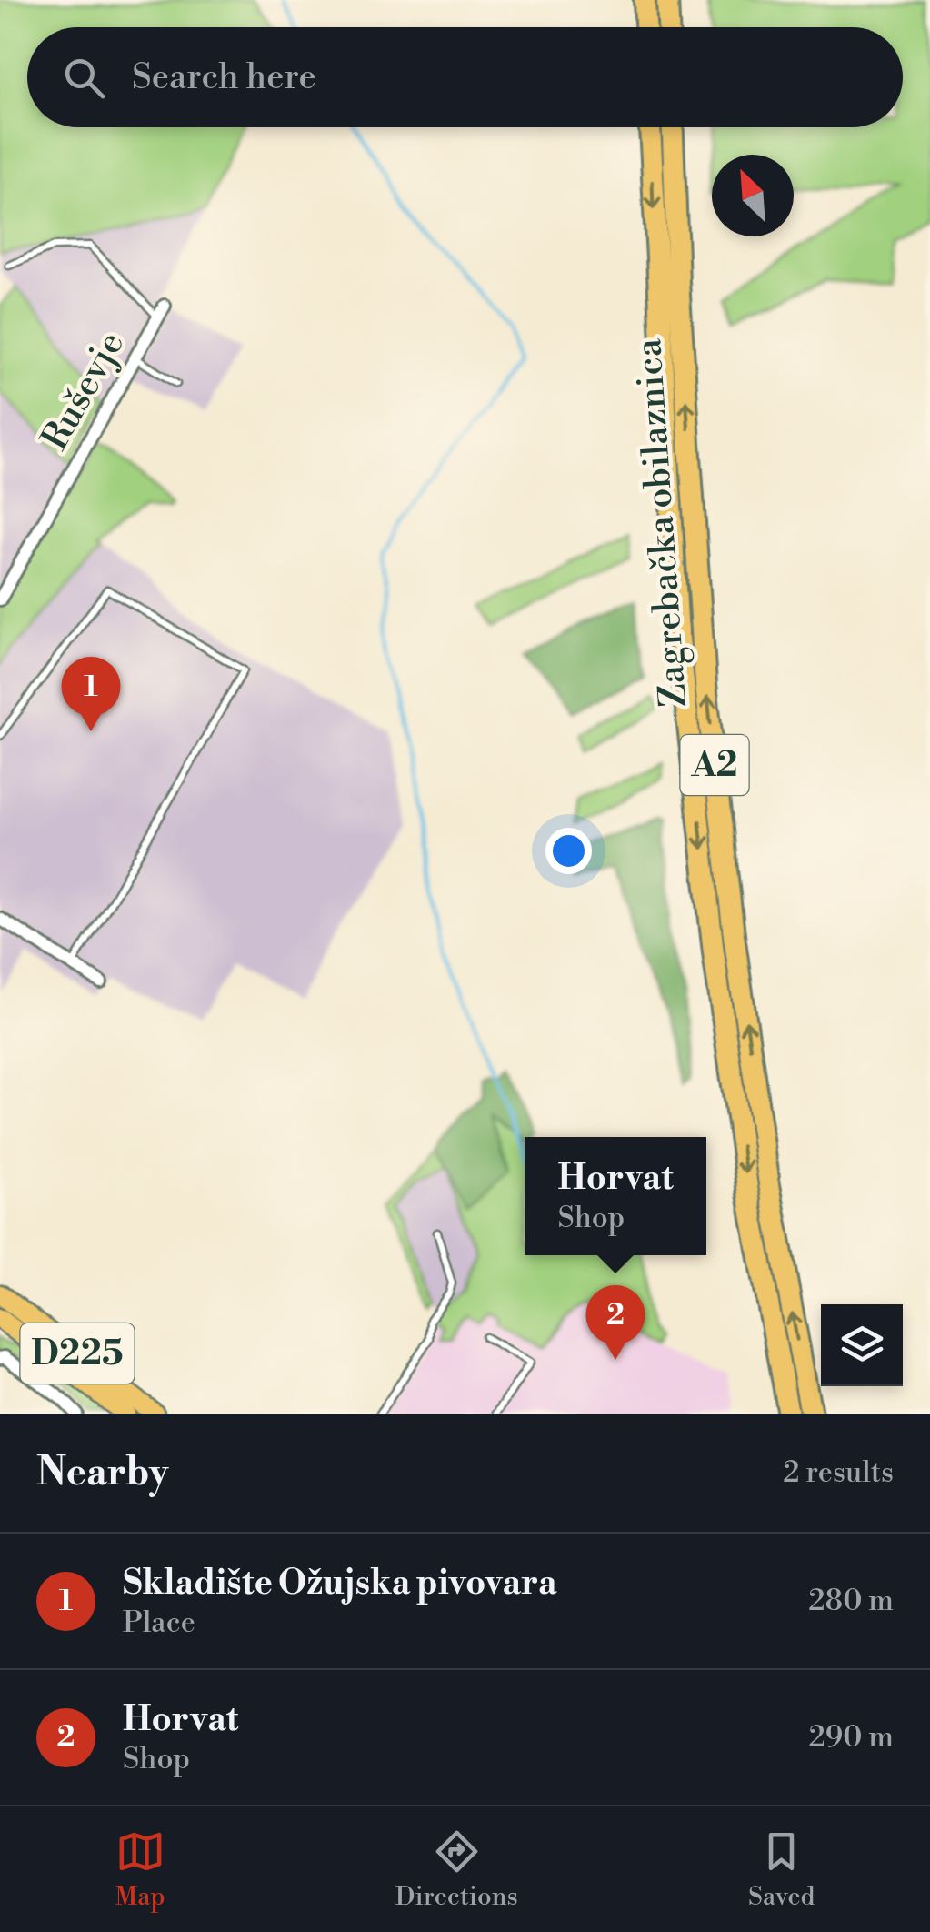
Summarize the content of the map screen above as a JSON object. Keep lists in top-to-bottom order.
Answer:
{
  "streets": {
    "highway": ["Zagrebačka obilaznica", "A2"],
    "main road": ["D225"],
    "street": ["Ruševje"]
  },
  "north": "top left",
  "page": {
    "search": "Search here",
    "pins": ["1", "2"],
    "popup": ["Horvat", "Shop"],
    "heading": ["Nearby", "2 results"],
    "list": [
      {
        "mark": "1",
        "name": "Skladište Ožujska pivovara",
        "note": "Place",
        "value": "280 m"
      },
      {
        "mark": "2",
        "name": "Horvat",
        "note": "Shop",
        "value": "290 m"
      }
    ],
    "nav": ["Map", "Directions", "Saved"]
  }
}
